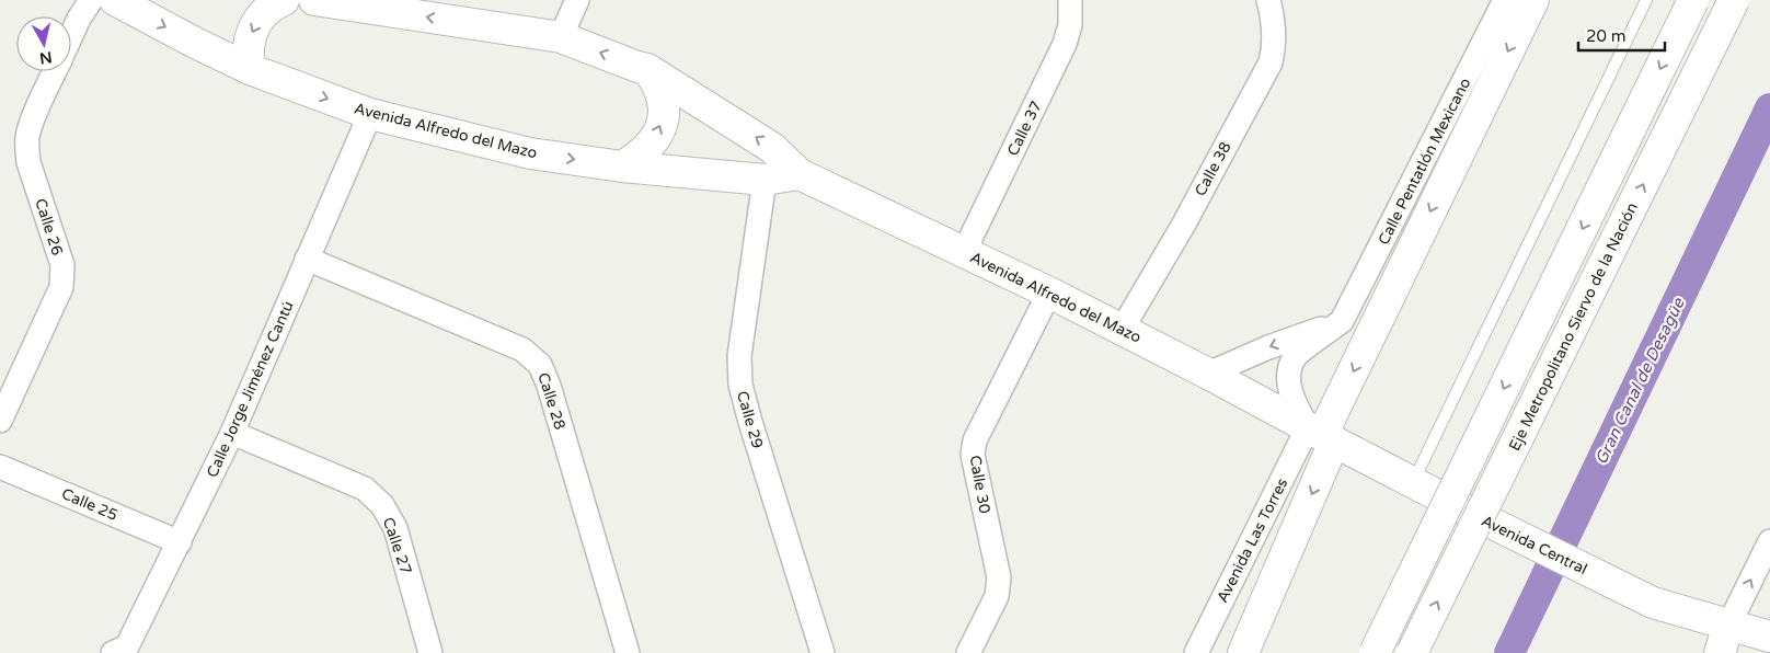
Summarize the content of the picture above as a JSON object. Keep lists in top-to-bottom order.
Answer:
{
  "streets": {
    "main road": ["Avenida Alfredo del Mazo", "Eje Metropolitano Siervo de la Nación", "Avenida Central"],
    "street": [
      "Calle 37",
      "Calle Pentatlón Mexicano",
      "Calle 38",
      "Calle 26",
      "Calle Jorge Jiménez Cantú",
      "Calle 28",
      "Calle 29",
      "Calle 30",
      "Calle 25",
      "Avenida Las Torres",
      "Calle 27"
    ]
  },
  "crossings": [
    ["Calle 37", "Avenida Alfredo del Mazo"],
    ["Avenida Alfredo del Mazo", "Calle Pentatlón Mexicano"],
    ["Avenida Alfredo del Mazo", "Calle 38"],
    ["Avenida Alfredo del Mazo", "Calle Jorge Jiménez Cantú"],
    ["Avenida Alfredo del Mazo", "Calle 29"],
    ["Avenida Alfredo del Mazo", "Calle 30"],
    ["Avenida Alfredo del Mazo", "Avenida Las Torres"],
    ["Avenida Alfredo del Mazo", "Avenida Central"],
    ["Calle Pentatlón Mexicano", "Avenida Las Torres"],
    ["Calle Pentatlón Mexicano", "Avenida Central"],
    ["Calle Jorge Jiménez Cantú", "Calle 28"],
    ["Calle Jorge Jiménez Cantú", "Calle 25"],
    ["Calle Jorge Jiménez Cantú", "Calle 27"],
    ["Avenida Las Torres", "Avenida Central"]
  ],
  "water": ["Gran Canal de Desagüe"],
  "scale_bar": "20 m",
  "north": "bottom"
}
